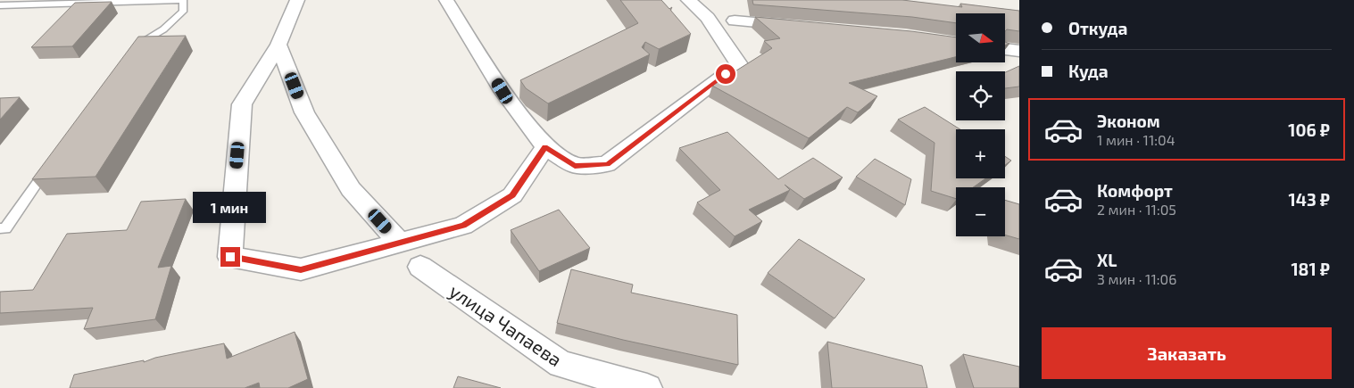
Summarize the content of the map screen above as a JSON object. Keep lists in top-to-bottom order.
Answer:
{
  "streets": {
    "street": ["улица Чапаева"]
  },
  "north": "right",
  "page": {
    "banner": ["Откуда", "Куда"],
    "map_buttons": ["+", "−"],
    "list": [
      {
        "name": "Эконом",
        "note": "1 мин · 11:04",
        "value": "106 ₽"
      },
      {
        "name": "Комфорт",
        "note": "2 мин · 11:05",
        "value": "143 ₽"
      },
      {
        "name": "XL",
        "note": "3 мин · 11:06",
        "value": "181 ₽"
      }
    ],
    "bubble": "1 мин",
    "buttons": "Заказать"
  }
}
